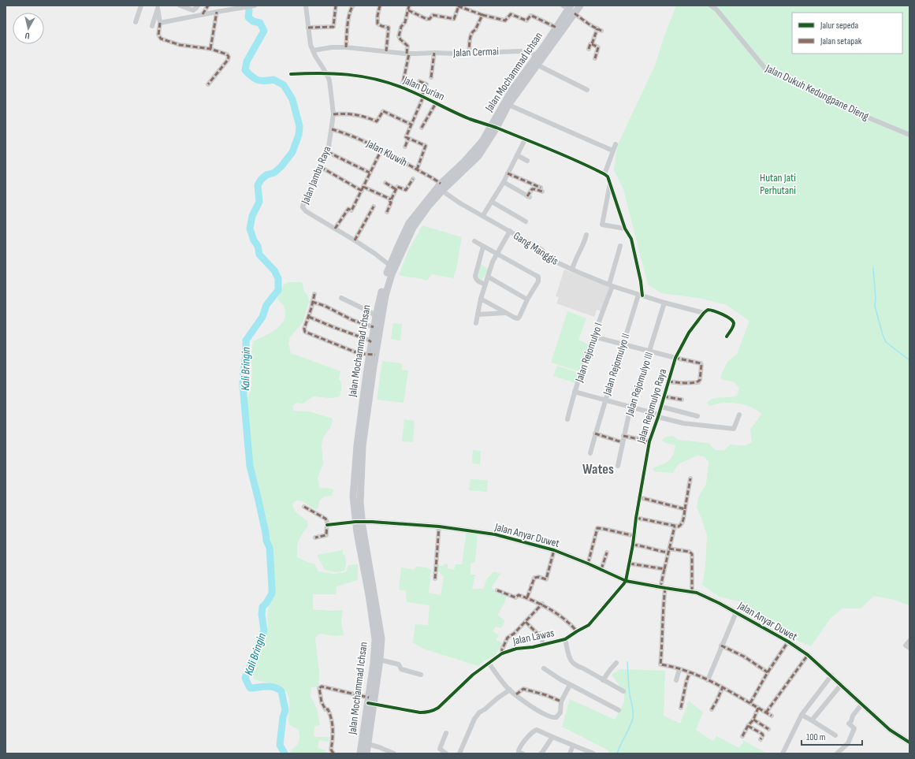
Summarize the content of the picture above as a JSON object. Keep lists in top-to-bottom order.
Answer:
{
  "streets": {
    "main road": ["Jalan Mochammad Ichsan"],
    "street": [
      "Jalan Cermai",
      "Jalan Durian",
      "Jalan Dukuh Kedungpane Dieng",
      "Jalan Kluwih",
      "Jalan Jambu Raya",
      "Gang Manggis",
      "Jalan Rejomulyo I",
      "Jalan Rejomulyo II",
      "Jalan Rejomulyo III",
      "Jalan Rejomulyo Raya",
      "Jalan Anyar Duwet",
      "Jalan Lawas"
    ]
  },
  "crossings": [
    ["Jalan Cermai", "Jalan Mochammad Ichsan"],
    ["Jalan Cermai", "Jalan Jambu Raya"],
    ["Jalan Mochammad Ichsan", "Jalan Durian"],
    ["Jalan Mochammad Ichsan", "Jalan Kluwih"],
    ["Jalan Mochammad Ichsan", "Jalan Jambu Raya"],
    ["Jalan Mochammad Ichsan", "Gang Manggis"],
    ["Jalan Mochammad Ichsan", "Jalan Anyar Duwet"],
    ["Jalan Mochammad Ichsan", "Jalan Lawas"],
    ["Jalan Durian", "Jalan Jambu Raya"],
    ["Jalan Durian", "Jalan Rejomulyo II"],
    ["Jalan Kluwih", "Jalan Jambu Raya"],
    ["Jalan Kluwih", "Gang Manggis"],
    ["Gang Manggis", "Jalan Rejomulyo I"],
    ["Gang Manggis", "Jalan Rejomulyo II"],
    ["Gang Manggis", "Jalan Rejomulyo III"],
    ["Gang Manggis", "Jalan Rejomulyo Raya"],
    ["Jalan Rejomulyo Raya", "Jalan Anyar Duwet"],
    ["Jalan Rejomulyo Raya", "Jalan Lawas"],
    ["Jalan Anyar Duwet", "Jalan Lawas"]
  ],
  "districts": ["Wates"],
  "water": ["Kali Bringin"],
  "parks": ["Hutan Jati Perhutani"],
  "legend": ["Jalur sepeda", "Jalan setapak"],
  "scale_bar": "100 m",
  "north": "bottom"
}
